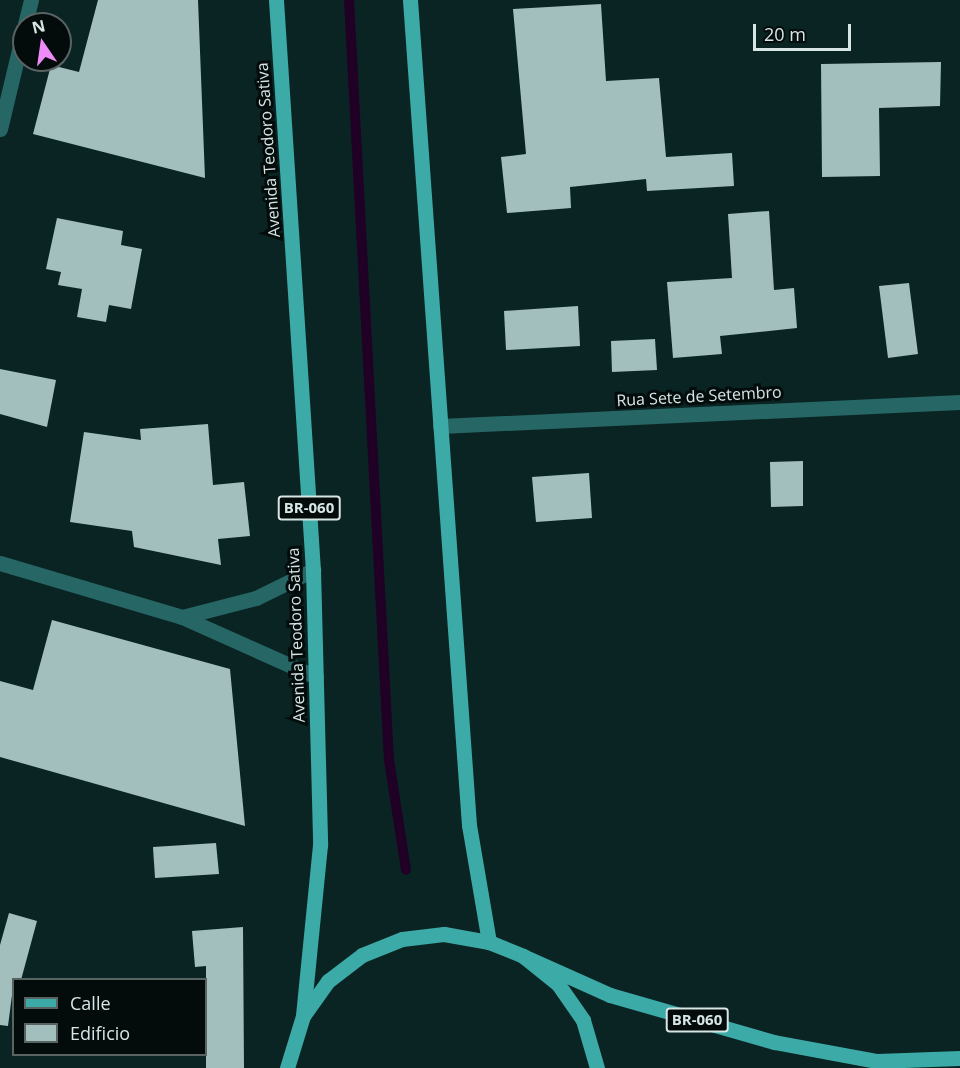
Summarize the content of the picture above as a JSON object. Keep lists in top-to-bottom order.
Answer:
{
  "streets": {
    "main road": ["Avenida Teodoro Sativa", "BR-060"],
    "street": ["Rua Sete de Setembro"]
  },
  "crossings": [
    ["Avenida Teodoro Sativa", "BR-060"]
  ],
  "legend": ["Calle", "Edificio"],
  "scale_bar": "20 m",
  "north": "top"
}
